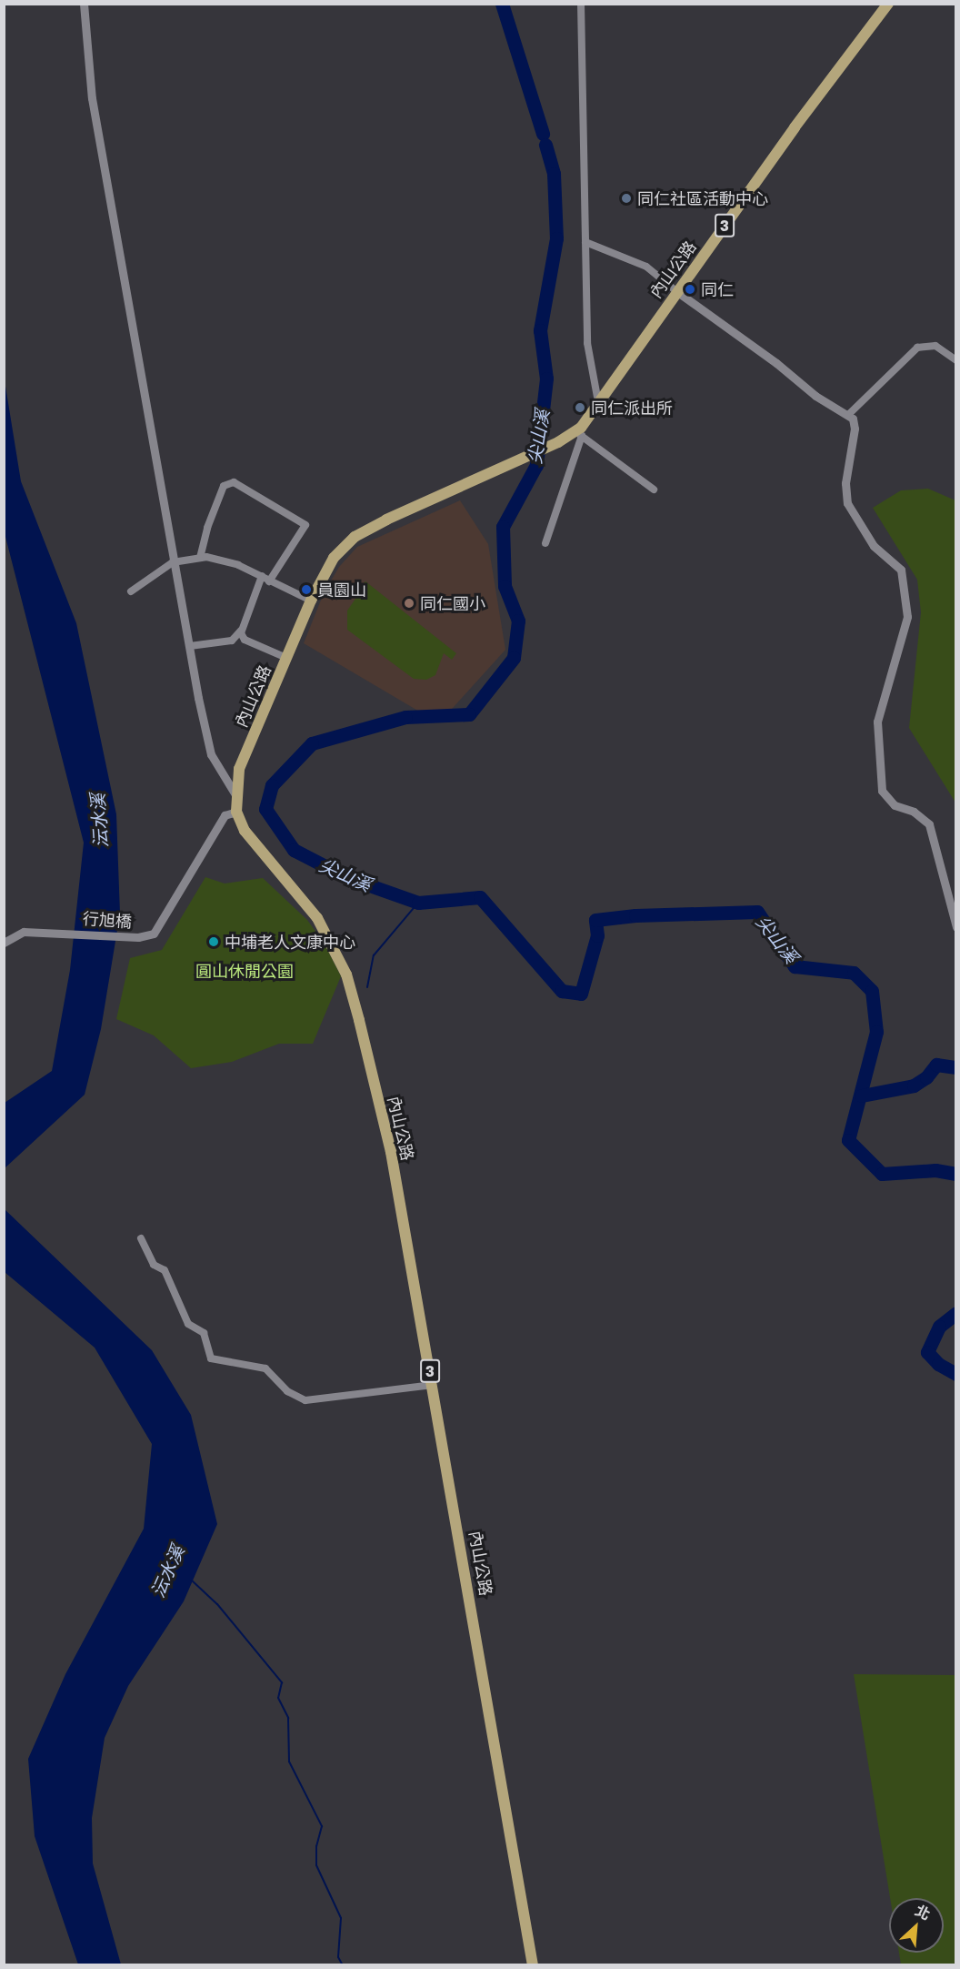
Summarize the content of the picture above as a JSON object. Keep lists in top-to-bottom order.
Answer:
{
  "streets": {
    "main road": ["3", "內山公路"],
    "street": ["行旭橋"]
  },
  "crossings": [
    ["內山公路", "行旭橋"]
  ],
  "water": ["尖山溪", "沄水溪"],
  "parks": ["圓山休閒公園"],
  "places": [
    "同仁社區活動中心",
    "同仁",
    "同仁派出所",
    "員園山",
    "同仁國小",
    "中埔老人文康中心"
  ],
  "north": "top right"
}
